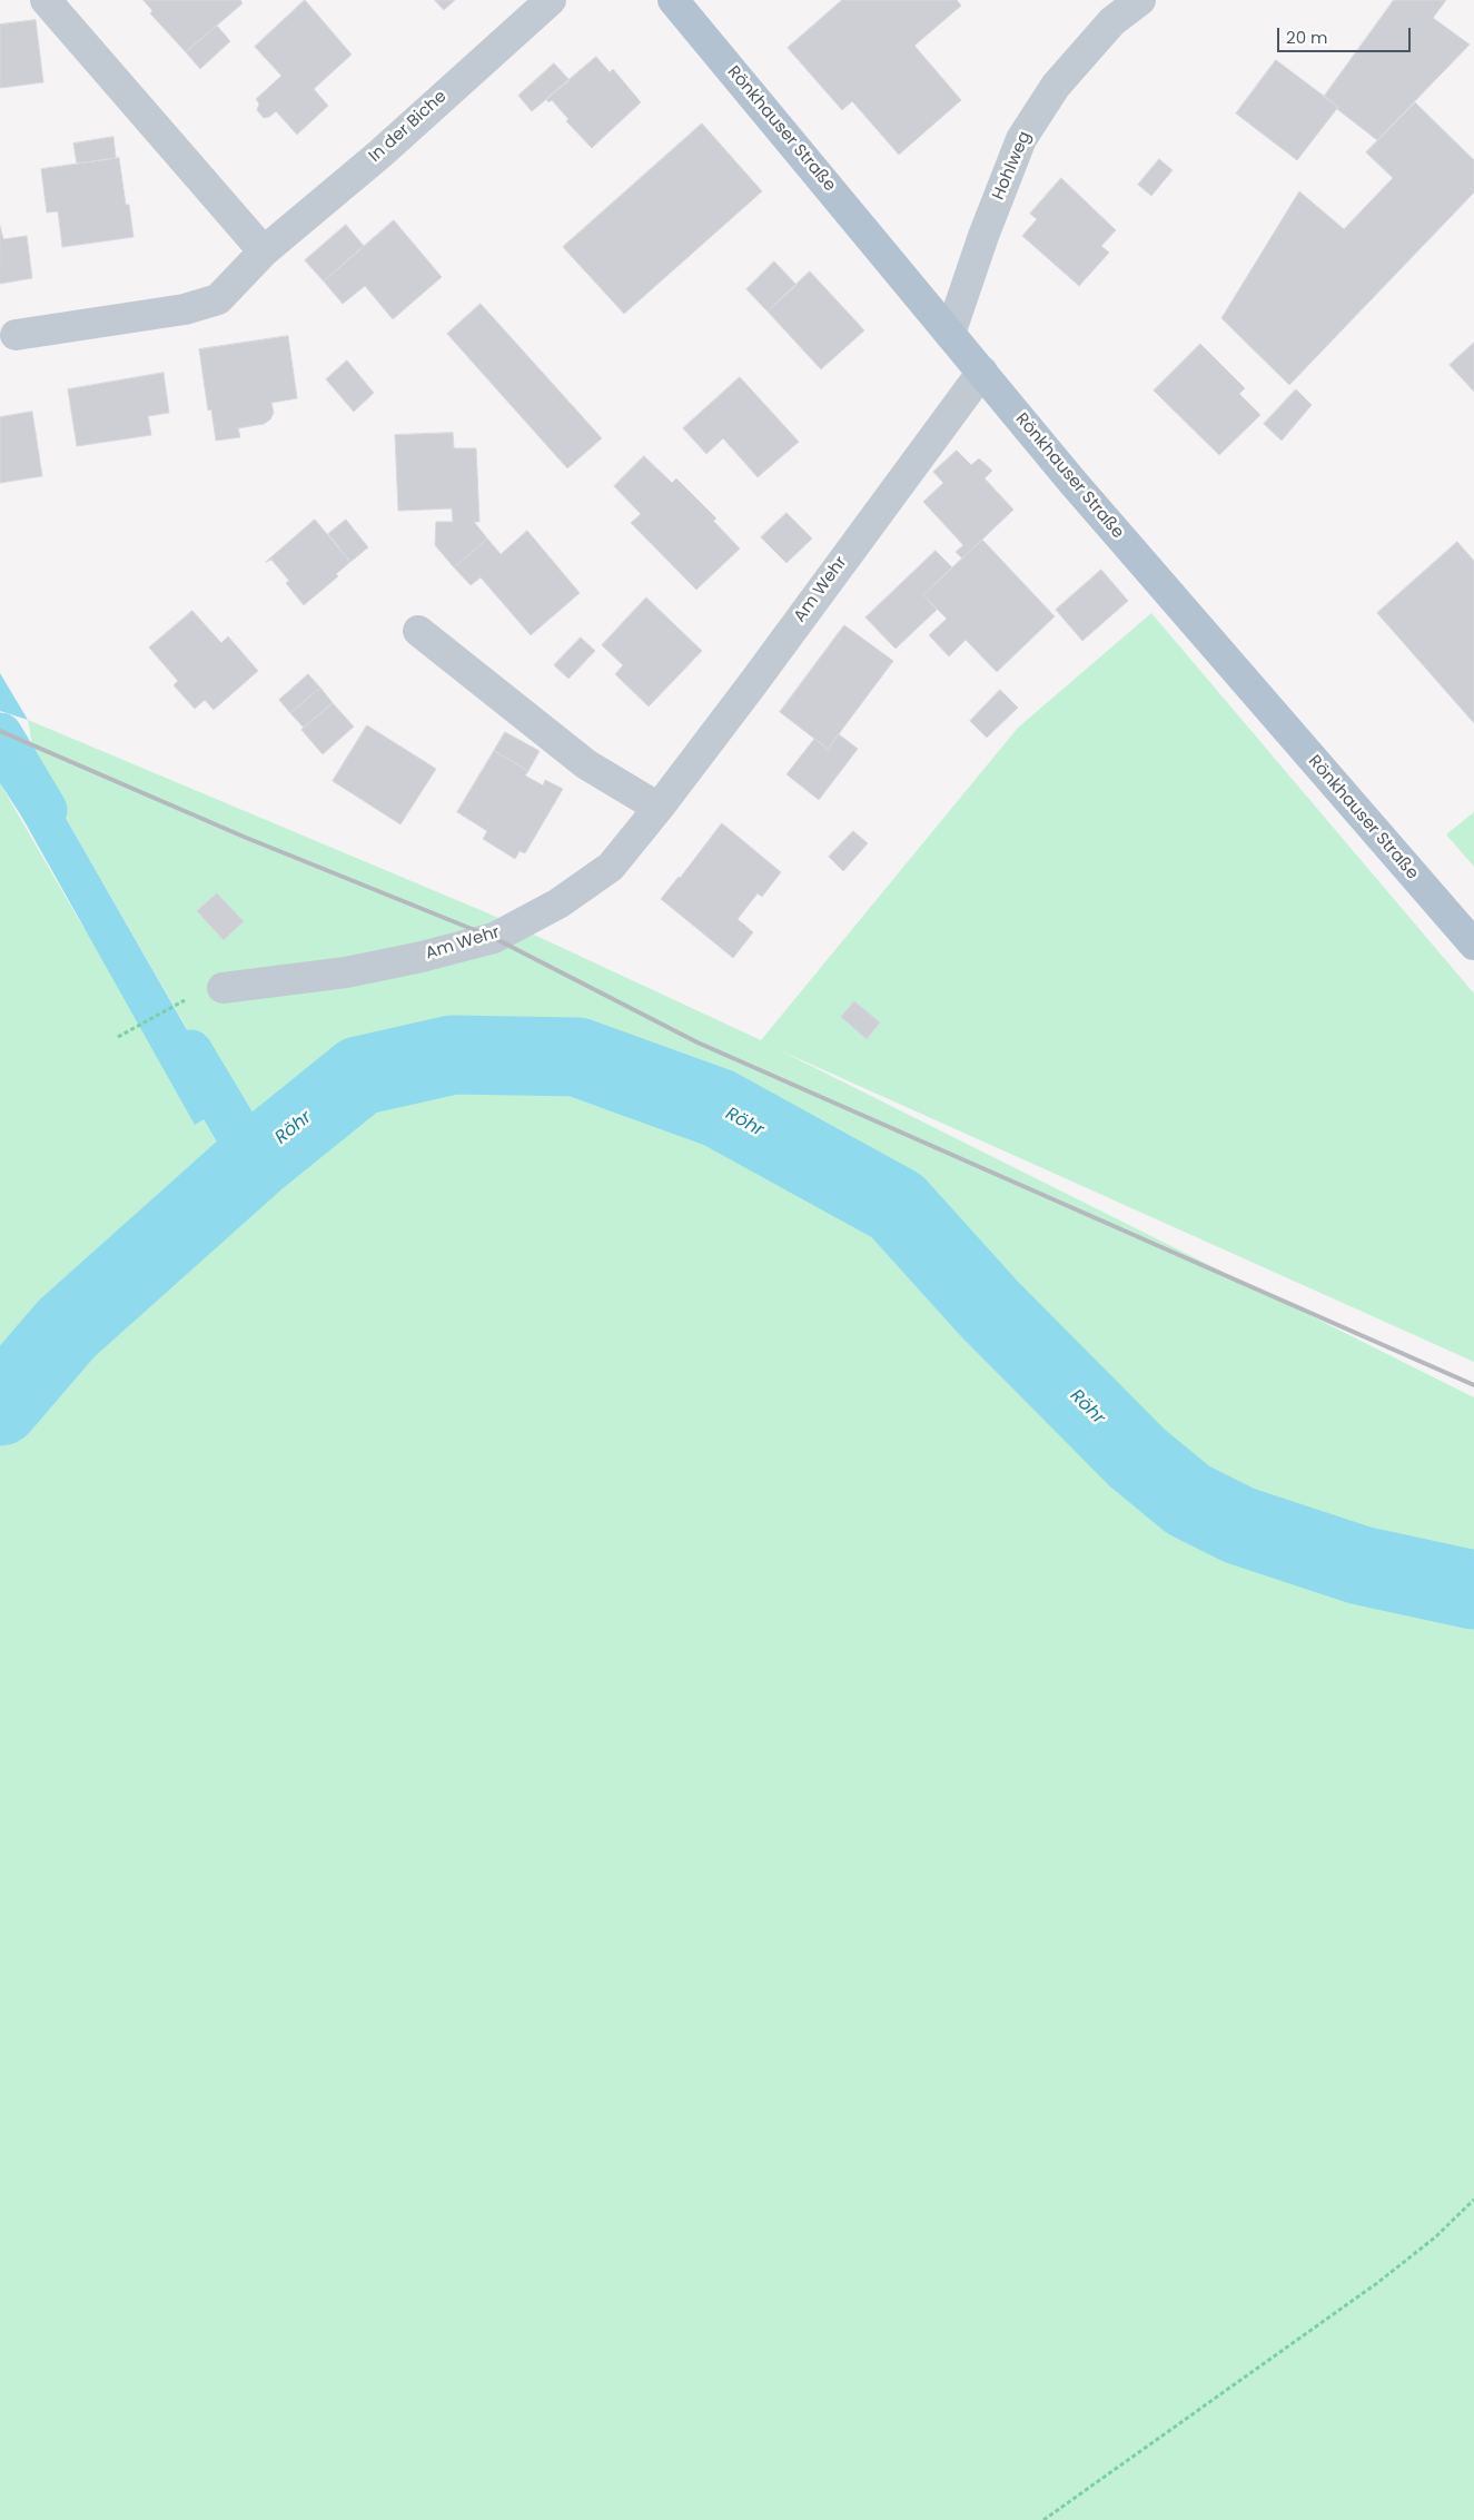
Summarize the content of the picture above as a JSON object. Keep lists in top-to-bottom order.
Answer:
{
  "streets": {
    "main road": ["Rönkhauser Straße"],
    "street": ["In der Biche", "Hohlweg", "Am Wehr"]
  },
  "crossings": [
    ["Rönkhauser Straße", "Hohlweg"],
    ["Rönkhauser Straße", "Am Wehr"]
  ],
  "water": ["Röhr"],
  "scale_bar": "20 m"
}
